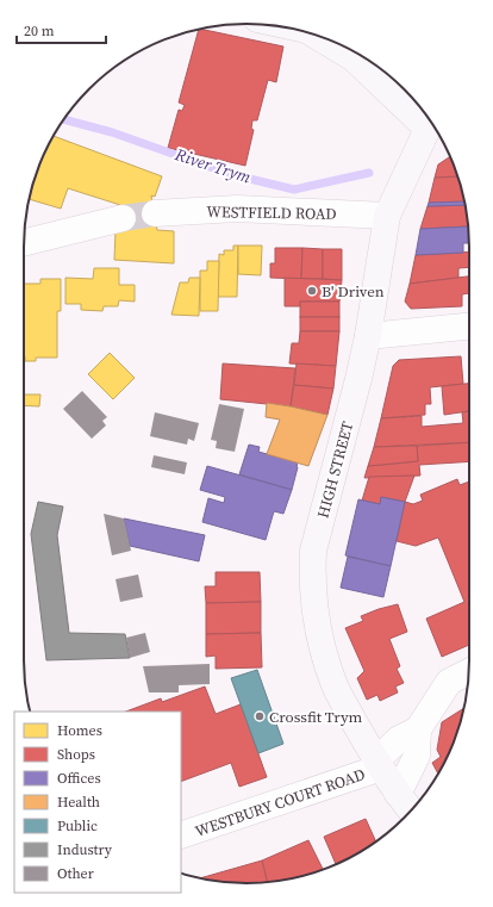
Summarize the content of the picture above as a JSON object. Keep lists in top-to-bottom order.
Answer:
{
  "streets": {
    "main road": ["HIGH STREET"],
    "street": ["WESTFIELD ROAD", "WESTBURY COURT ROAD"]
  },
  "crossings": [
    ["WESTFIELD ROAD", "HIGH STREET"],
    ["HIGH STREET", "WESTBURY COURT ROAD"]
  ],
  "water": ["River Trym"],
  "places": ["B' Driven", "Crossfit Trym"],
  "legend": [
    "Homes",
    "Shops",
    "Offices",
    "Health",
    "Public",
    "Industry",
    "Other"
  ],
  "scale_bar": "20 m"
}
